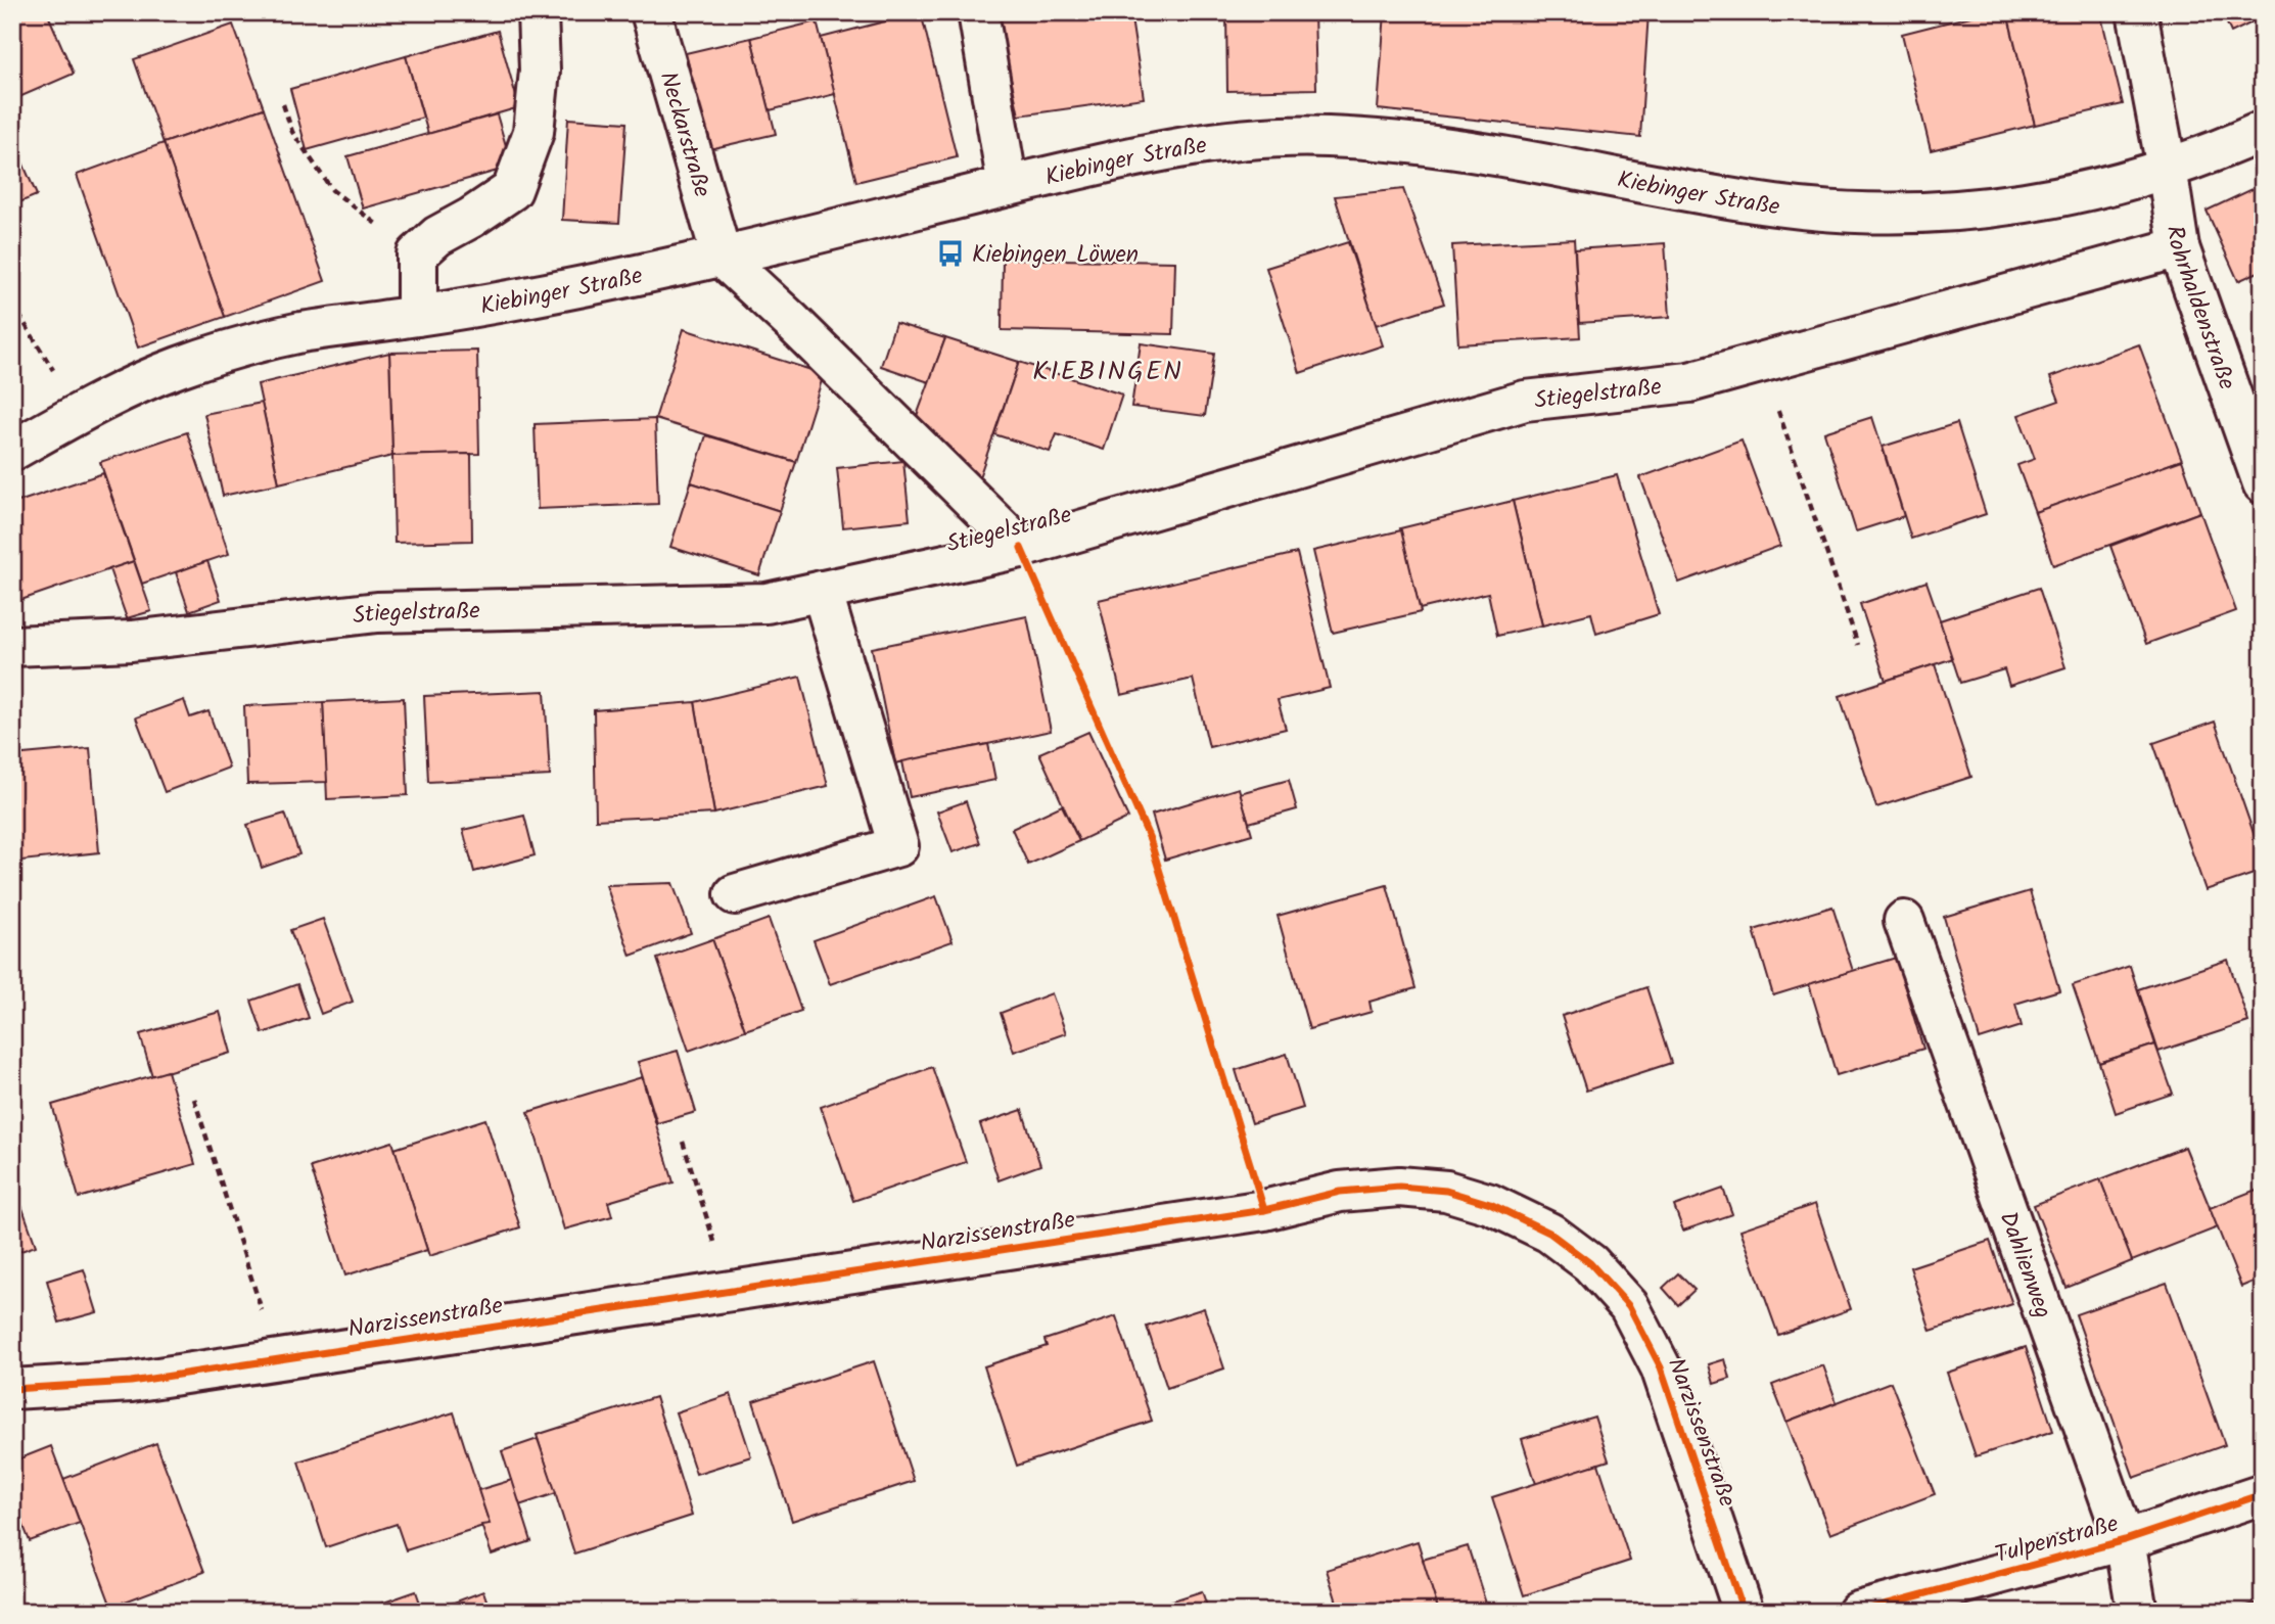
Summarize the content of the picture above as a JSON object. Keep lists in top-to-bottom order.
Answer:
{
  "streets": {
    "street": [
      "Neckarstraße",
      "Kiebinger Straße",
      "Rohrhaldenstraße",
      "Stiegelstraße",
      "Narzissenstraße",
      "Dahlienweg",
      "Tulpenstraße"
    ]
  },
  "crossings": [
    ["Neckarstraße", "Kiebinger Straße"],
    ["Neckarstraße", "Stiegelstraße"],
    ["Kiebinger Straße", "Rohrhaldenstraße"],
    ["Kiebinger Straße", "Stiegelstraße"],
    ["Rohrhaldenstraße", "Stiegelstraße"],
    ["Dahlienweg", "Tulpenstraße"]
  ],
  "districts": ["KIEBINGEN"],
  "places": {
    "bus stop": ["Kiebingen Löwen"]
  }
}
